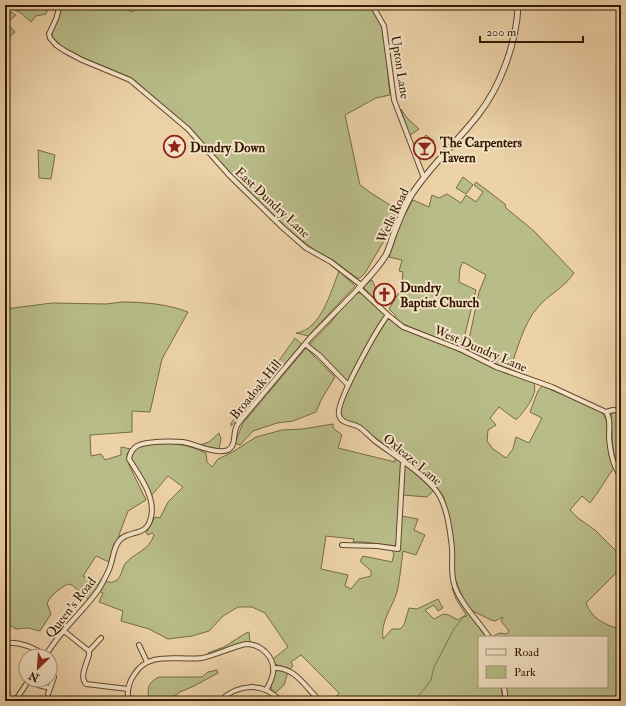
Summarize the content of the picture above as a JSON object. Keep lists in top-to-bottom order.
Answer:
{
  "streets": {
    "street": [
      "Upton Lane",
      "East Dundry Lane",
      "Wells Road",
      "West Dundry Lane",
      "Broadoak Hill",
      "Oxleaze Lane",
      "Queen's Road"
    ]
  },
  "crossings": [
    ["Upton Lane", "Wells Road"],
    ["East Dundry Lane", "Wells Road"],
    ["East Dundry Lane", "West Dundry Lane"],
    ["East Dundry Lane", "Broadoak Hill"],
    ["Wells Road", "West Dundry Lane"],
    ["Wells Road", "Broadoak Hill"],
    ["West Dundry Lane", "Broadoak Hill"],
    ["West Dundry Lane", "Oxleaze Lane"],
    ["Broadoak Hill", "Queen's Road"]
  ],
  "places": {
    "place": ["Dundry Down"],
    "bar": ["The Carpenters Tavern"],
    "church": ["Dundry Baptist Church"]
  },
  "legend": ["Road", "Park"],
  "scale_bar": "200 m",
  "north": "bottom left"
}
